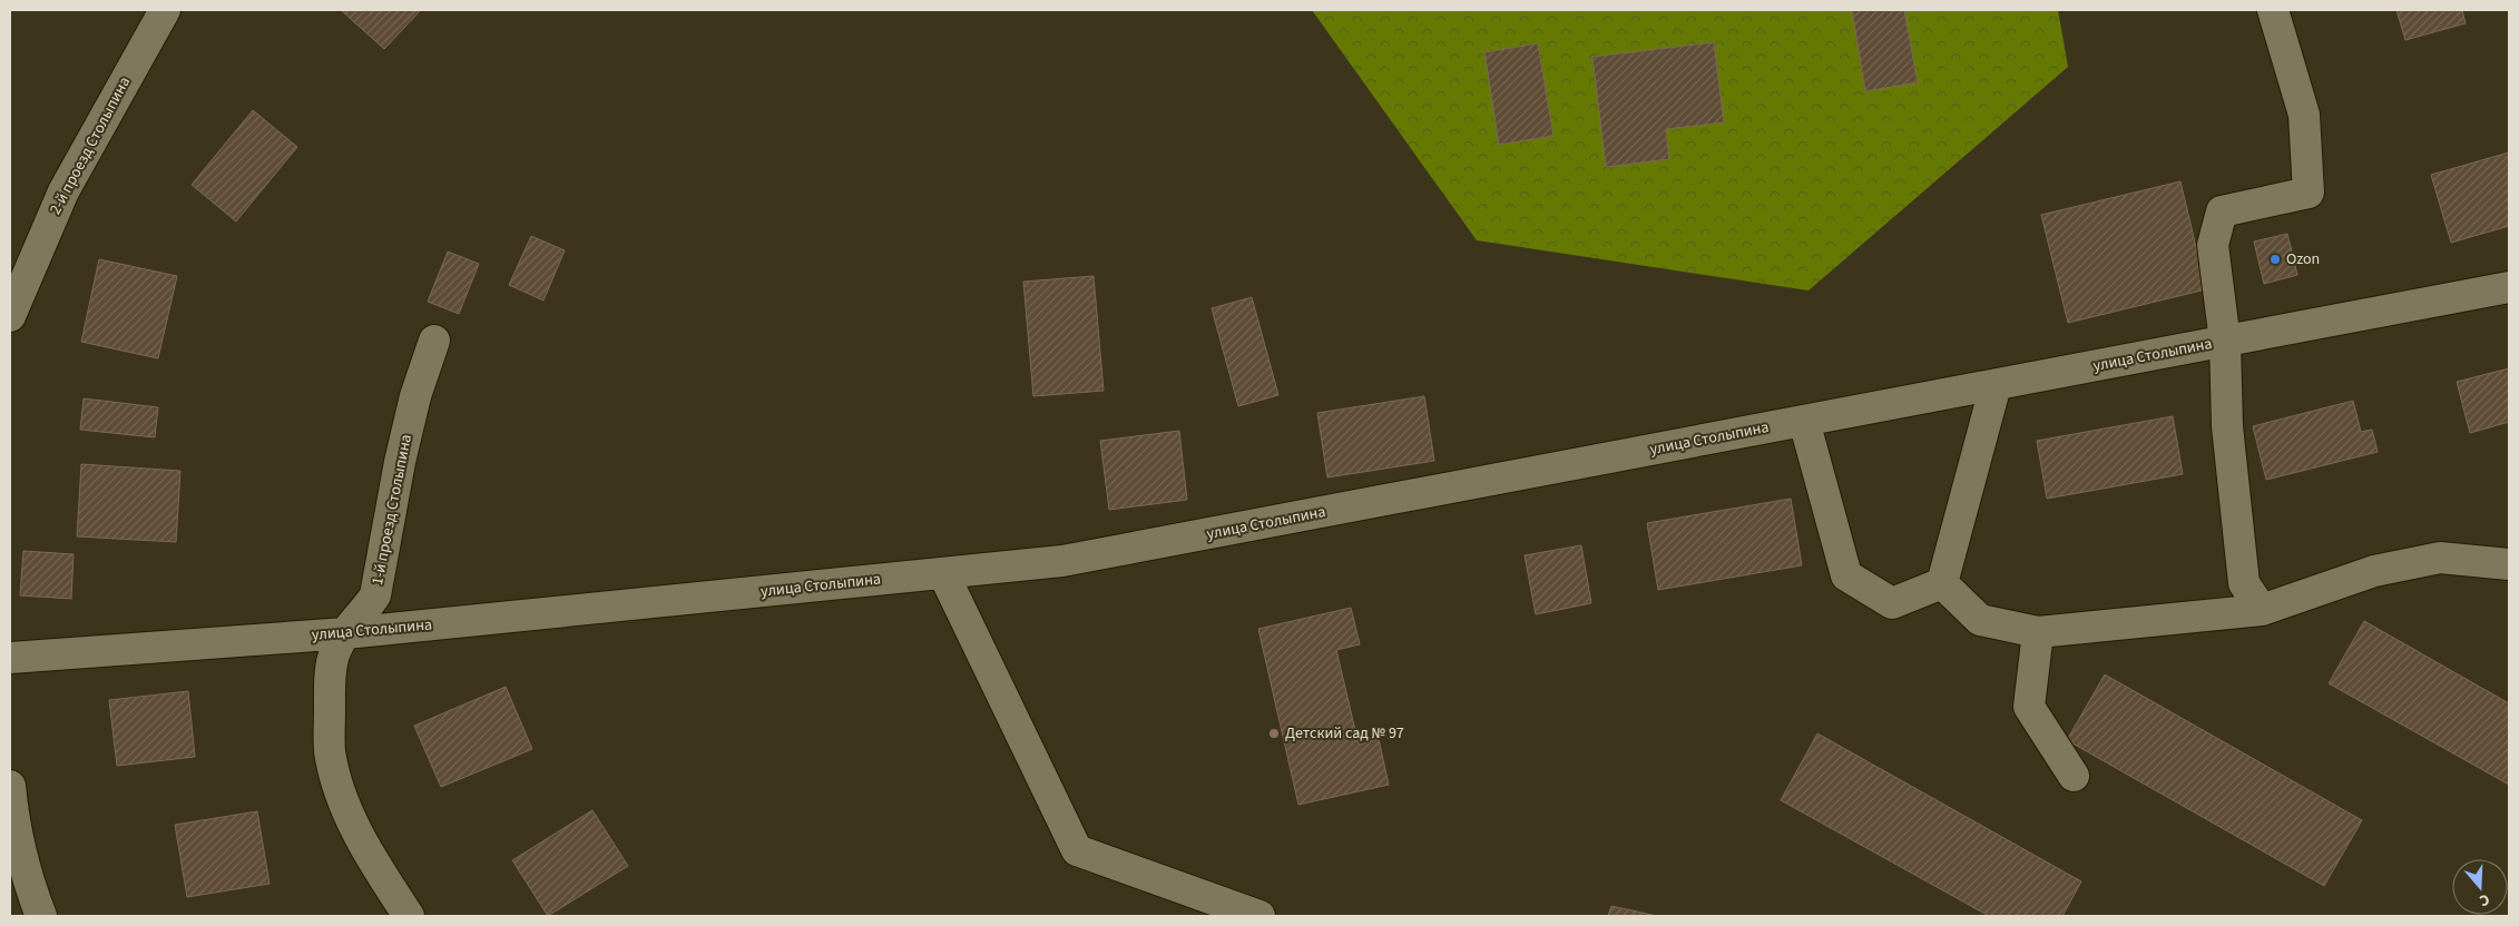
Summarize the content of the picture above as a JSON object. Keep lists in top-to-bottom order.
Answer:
{
  "streets": {
    "street": ["2-й проезд Столыпина", "улица Столыпина", "1-й проезд Столыпина"]
  },
  "crossings": [
    ["улица Столыпина", "1-й проезд Столыпина"]
  ],
  "places": ["Ozon", "Детский сад № 97"],
  "north": "bottom"
}
